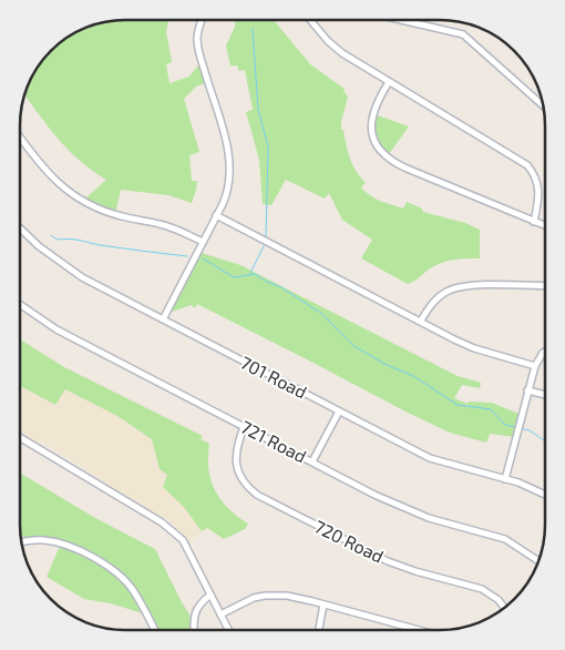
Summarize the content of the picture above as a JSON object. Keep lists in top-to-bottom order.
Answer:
{
  "streets": {
    "street": ["701 Road", "721 Road", "720 Road"]
  },
  "crossings": [
    ["721 Road", "720 Road"]
  ]
}
